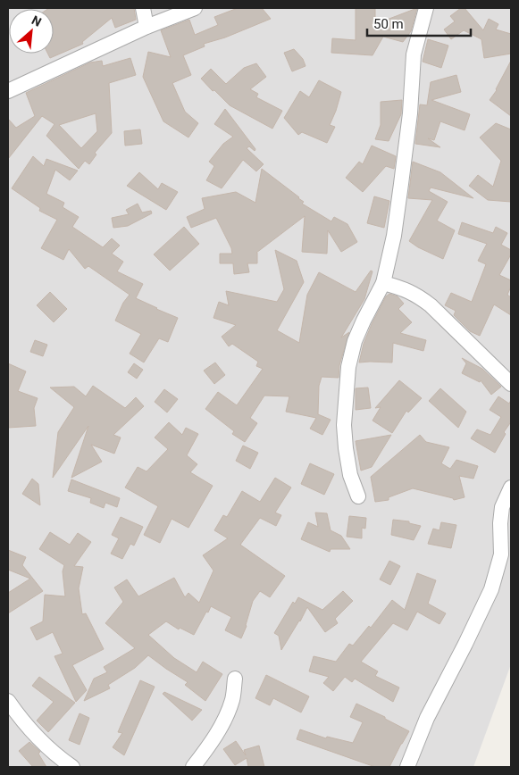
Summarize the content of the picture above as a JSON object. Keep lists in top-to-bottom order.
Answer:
{
  "scale_bar": "50 m",
  "north": "top right"
}
